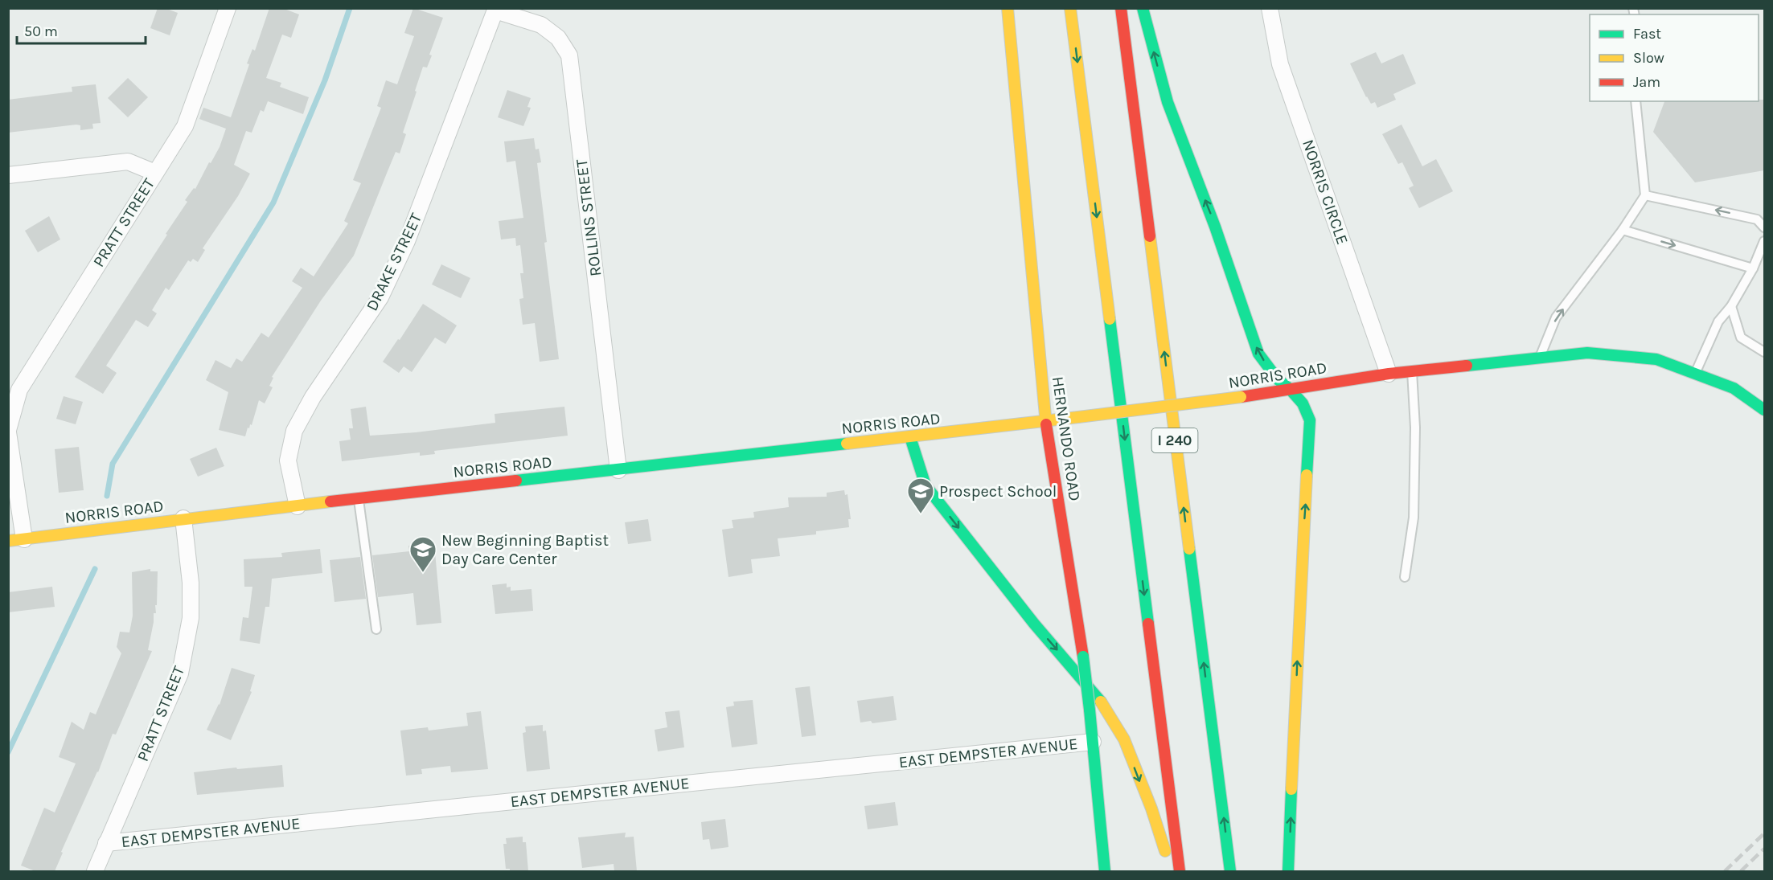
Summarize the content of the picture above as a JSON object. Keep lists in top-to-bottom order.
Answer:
{
  "streets": {
    "main road": ["NORRIS ROAD", "HERNANDO ROAD", "I 240"],
    "street": [
      "NORRIS CIRCLE",
      "ROLLINS STREET",
      "PRATT STREET",
      "DRAKE STREET",
      "EAST DEMPSTER AVENUE"
    ]
  },
  "crossings": [
    ["NORRIS CIRCLE", "NORRIS ROAD"],
    ["ROLLINS STREET", "DRAKE STREET"],
    ["ROLLINS STREET", "NORRIS ROAD"],
    ["PRATT STREET", "NORRIS ROAD"],
    ["PRATT STREET", "EAST DEMPSTER AVENUE"],
    ["DRAKE STREET", "NORRIS ROAD"],
    ["NORRIS ROAD", "HERNANDO ROAD"],
    ["HERNANDO ROAD", "EAST DEMPSTER AVENUE"]
  ],
  "places": {
    "school or university": ["Prospect School", "New Beginning Baptist Day Care Center"]
  },
  "legend": ["Fast", "Slow", "Jam"],
  "scale_bar": "50 m"
}
